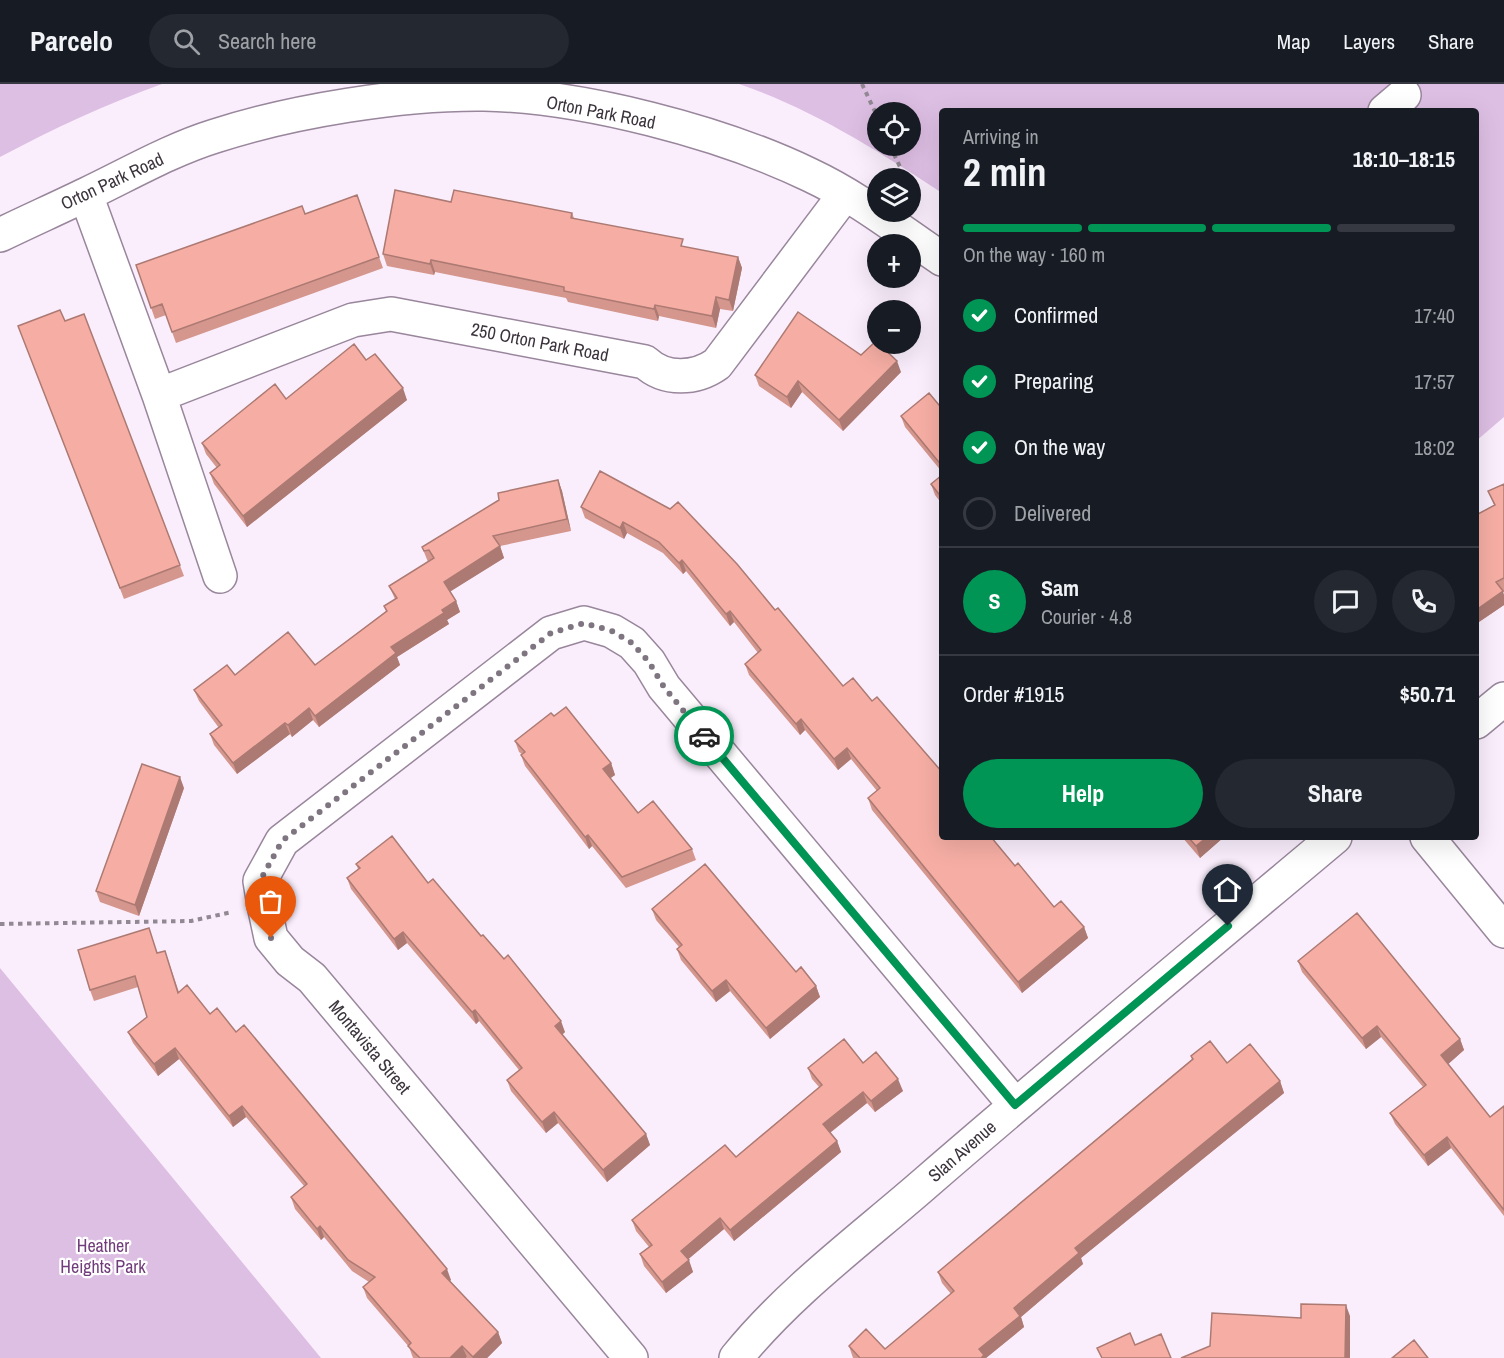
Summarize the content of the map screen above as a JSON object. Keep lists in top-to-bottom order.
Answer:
{
  "streets": {
    "street": [
      "Orton Park Road",
      "250 Orton Park Road",
      "Montavista Street",
      "Slan Avenue"
    ]
  },
  "crossings": [
    ["Orton Park Road", "250 Orton Park Road"],
    ["Montavista Street", "Slan Avenue"]
  ],
  "parks": ["Heather Heights Park"],
  "page": {
    "header": "Parcelo",
    "search": "Search here",
    "nav": ["Map", "Layers", "Share"],
    "map_buttons": ["+", "−"],
    "heading": ["2 min", "Arriving in", "18:10–18:15"],
    "panel": [
      "Sam",
      "Courier · 4.8",
      "Order #1915",
      "$50.71"
    ],
    "bar": "On the way · 160 m",
    "list": [
      ["Confirmed", "17:40"],
      ["Preparing", "17:57"],
      ["On the way", "18:02"],
      "Delivered"
    ],
    "round": "S",
    "buttons": ["Help", "Share"]
  }
}
